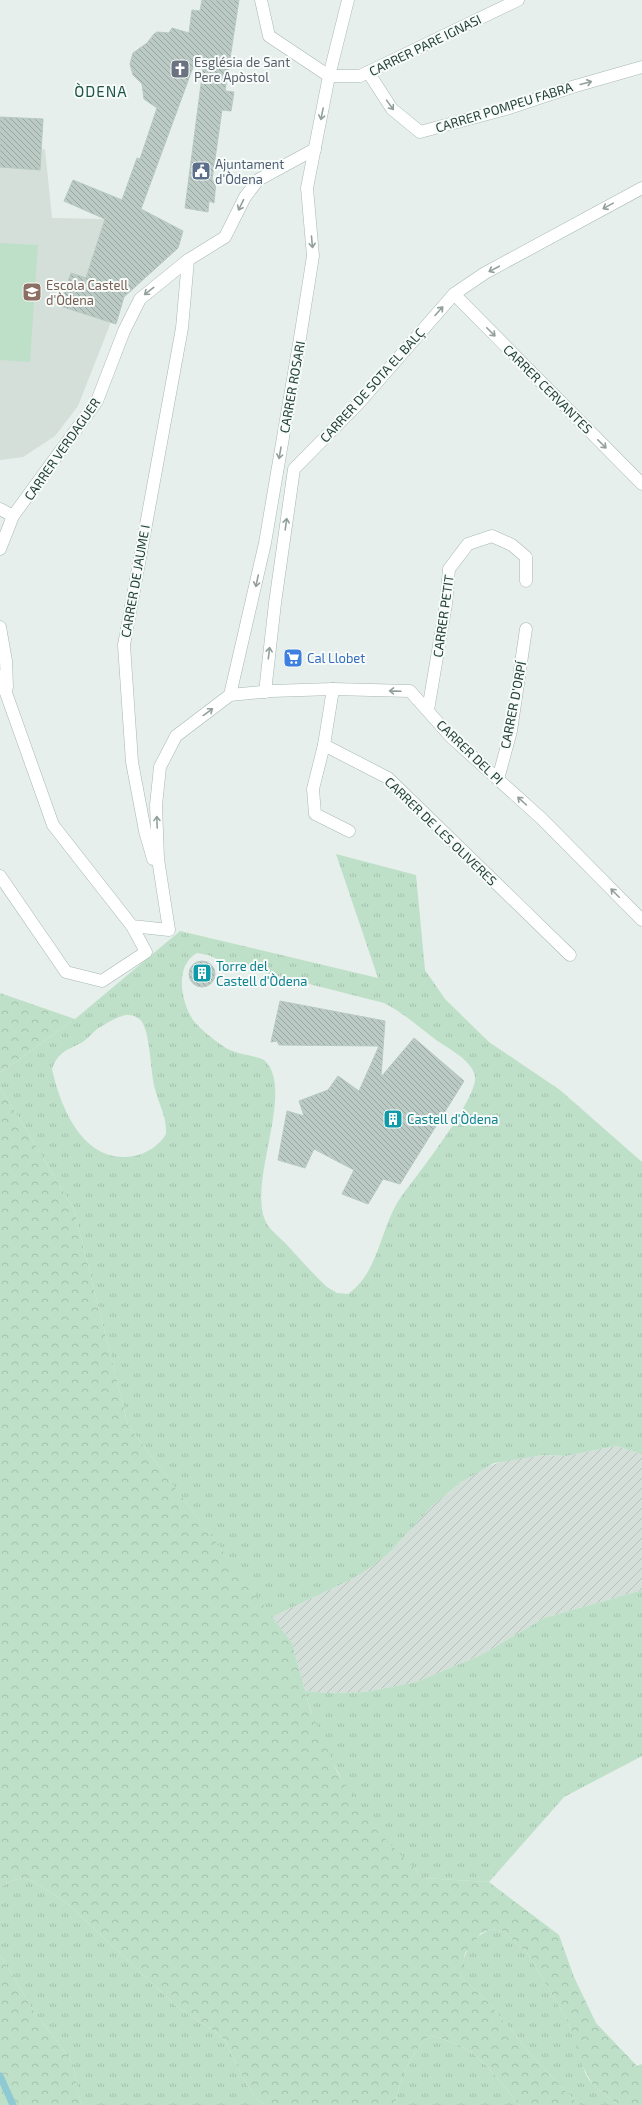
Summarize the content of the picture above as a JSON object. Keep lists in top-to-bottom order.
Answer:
{
  "streets": {
    "street": [
      "CARRER PARE IGNASI",
      "CARRER POMPEU FABRA",
      "CARRER DE SOTA EL BALÇ",
      "CARRER ROSARI",
      "CARRER CERVANTES",
      "CARRER VERDAGUER",
      "CARRER DE JAUME I",
      "CARRER PETIT",
      "CARRER D'ORPÍ",
      "CARRER DEL PI",
      "CARRER DE LES OLIVERES"
    ]
  },
  "crossings": [
    ["CARRER PARE IGNASI", "CARRER POMPEU FABRA"],
    ["CARRER PARE IGNASI", "CARRER ROSARI"],
    ["CARRER DE SOTA EL BALÇ", "CARRER CERVANTES"],
    ["CARRER DE SOTA EL BALÇ", "CARRER DEL PI"],
    ["CARRER ROSARI", "CARRER VERDAGUER"],
    ["CARRER ROSARI", "CARRER DEL PI"],
    ["CARRER VERDAGUER", "CARRER DE JAUME I"],
    ["CARRER PETIT", "CARRER DEL PI"],
    ["CARRER D'ORPÍ", "CARRER DEL PI"]
  ],
  "one_way": [
    "CARRER POMPEU FABRA",
    "CARRER ROSARI",
    "CARRER CERVANTES",
    "CARRER VERDAGUER",
    "CARRER DEL PI"
  ],
  "districts": ["ÒDENA"],
  "places": {
    "church": ["Església de Sant Pere Apòstol"],
    "public building": ["Ajuntament d'Òdena"],
    "school or university": ["Escola Castell d'Òdena"],
    "supermarket": ["Cal Llobet"],
    "building": ["Torre del Castell d'Òdena", "Castell d'Òdena"]
  }
}
